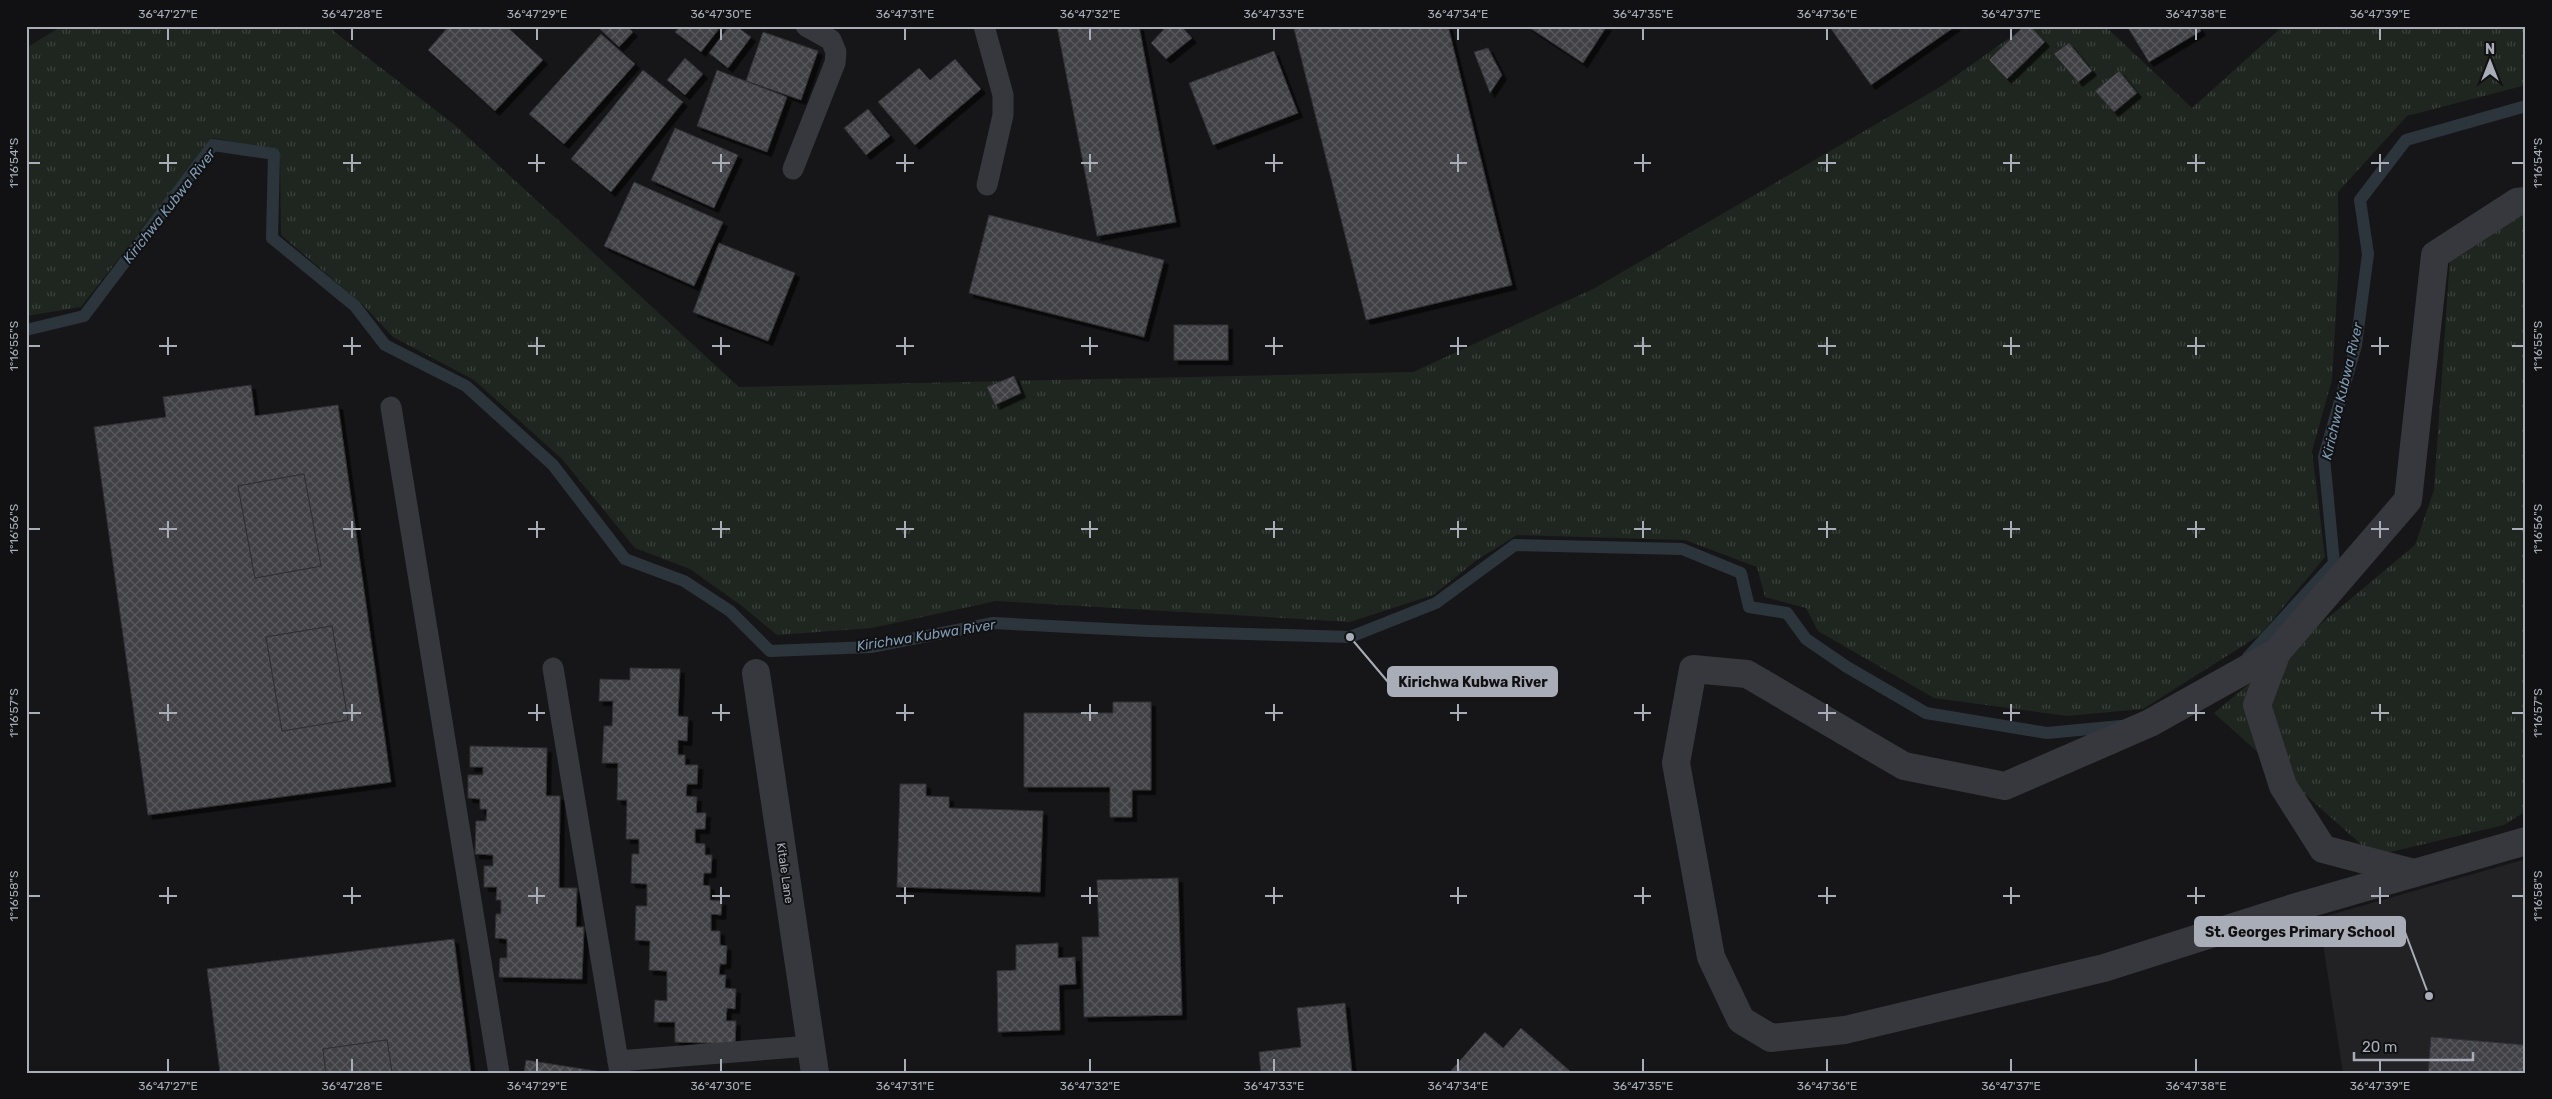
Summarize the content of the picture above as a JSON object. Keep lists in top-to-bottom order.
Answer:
{
  "streets": {
    "street": ["Kitale Lane"]
  },
  "water": ["Kirichwa Kubwa River"],
  "places": ["Kirichwa Kubwa River", "St. Georges Primary School"],
  "scale_bar": "20 m",
  "north": "top",
  "coordinates": [
    "36°47'27\"E",
    "36°47'28\"E",
    "36°47'29\"E",
    "36°47'30\"E",
    "36°47'31\"E",
    "36°47'32\"E",
    "36°47'33\"E",
    "36°47'34\"E",
    "36°47'35\"E",
    "36°47'36\"E",
    "36°47'37\"E",
    "36°47'38\"E",
    "36°47'39\"E",
    "1°16'54\"S",
    "1°16'55\"S",
    "1°16'56\"S",
    "1°16'57\"S",
    "1°16'58\"S"
  ]
}
